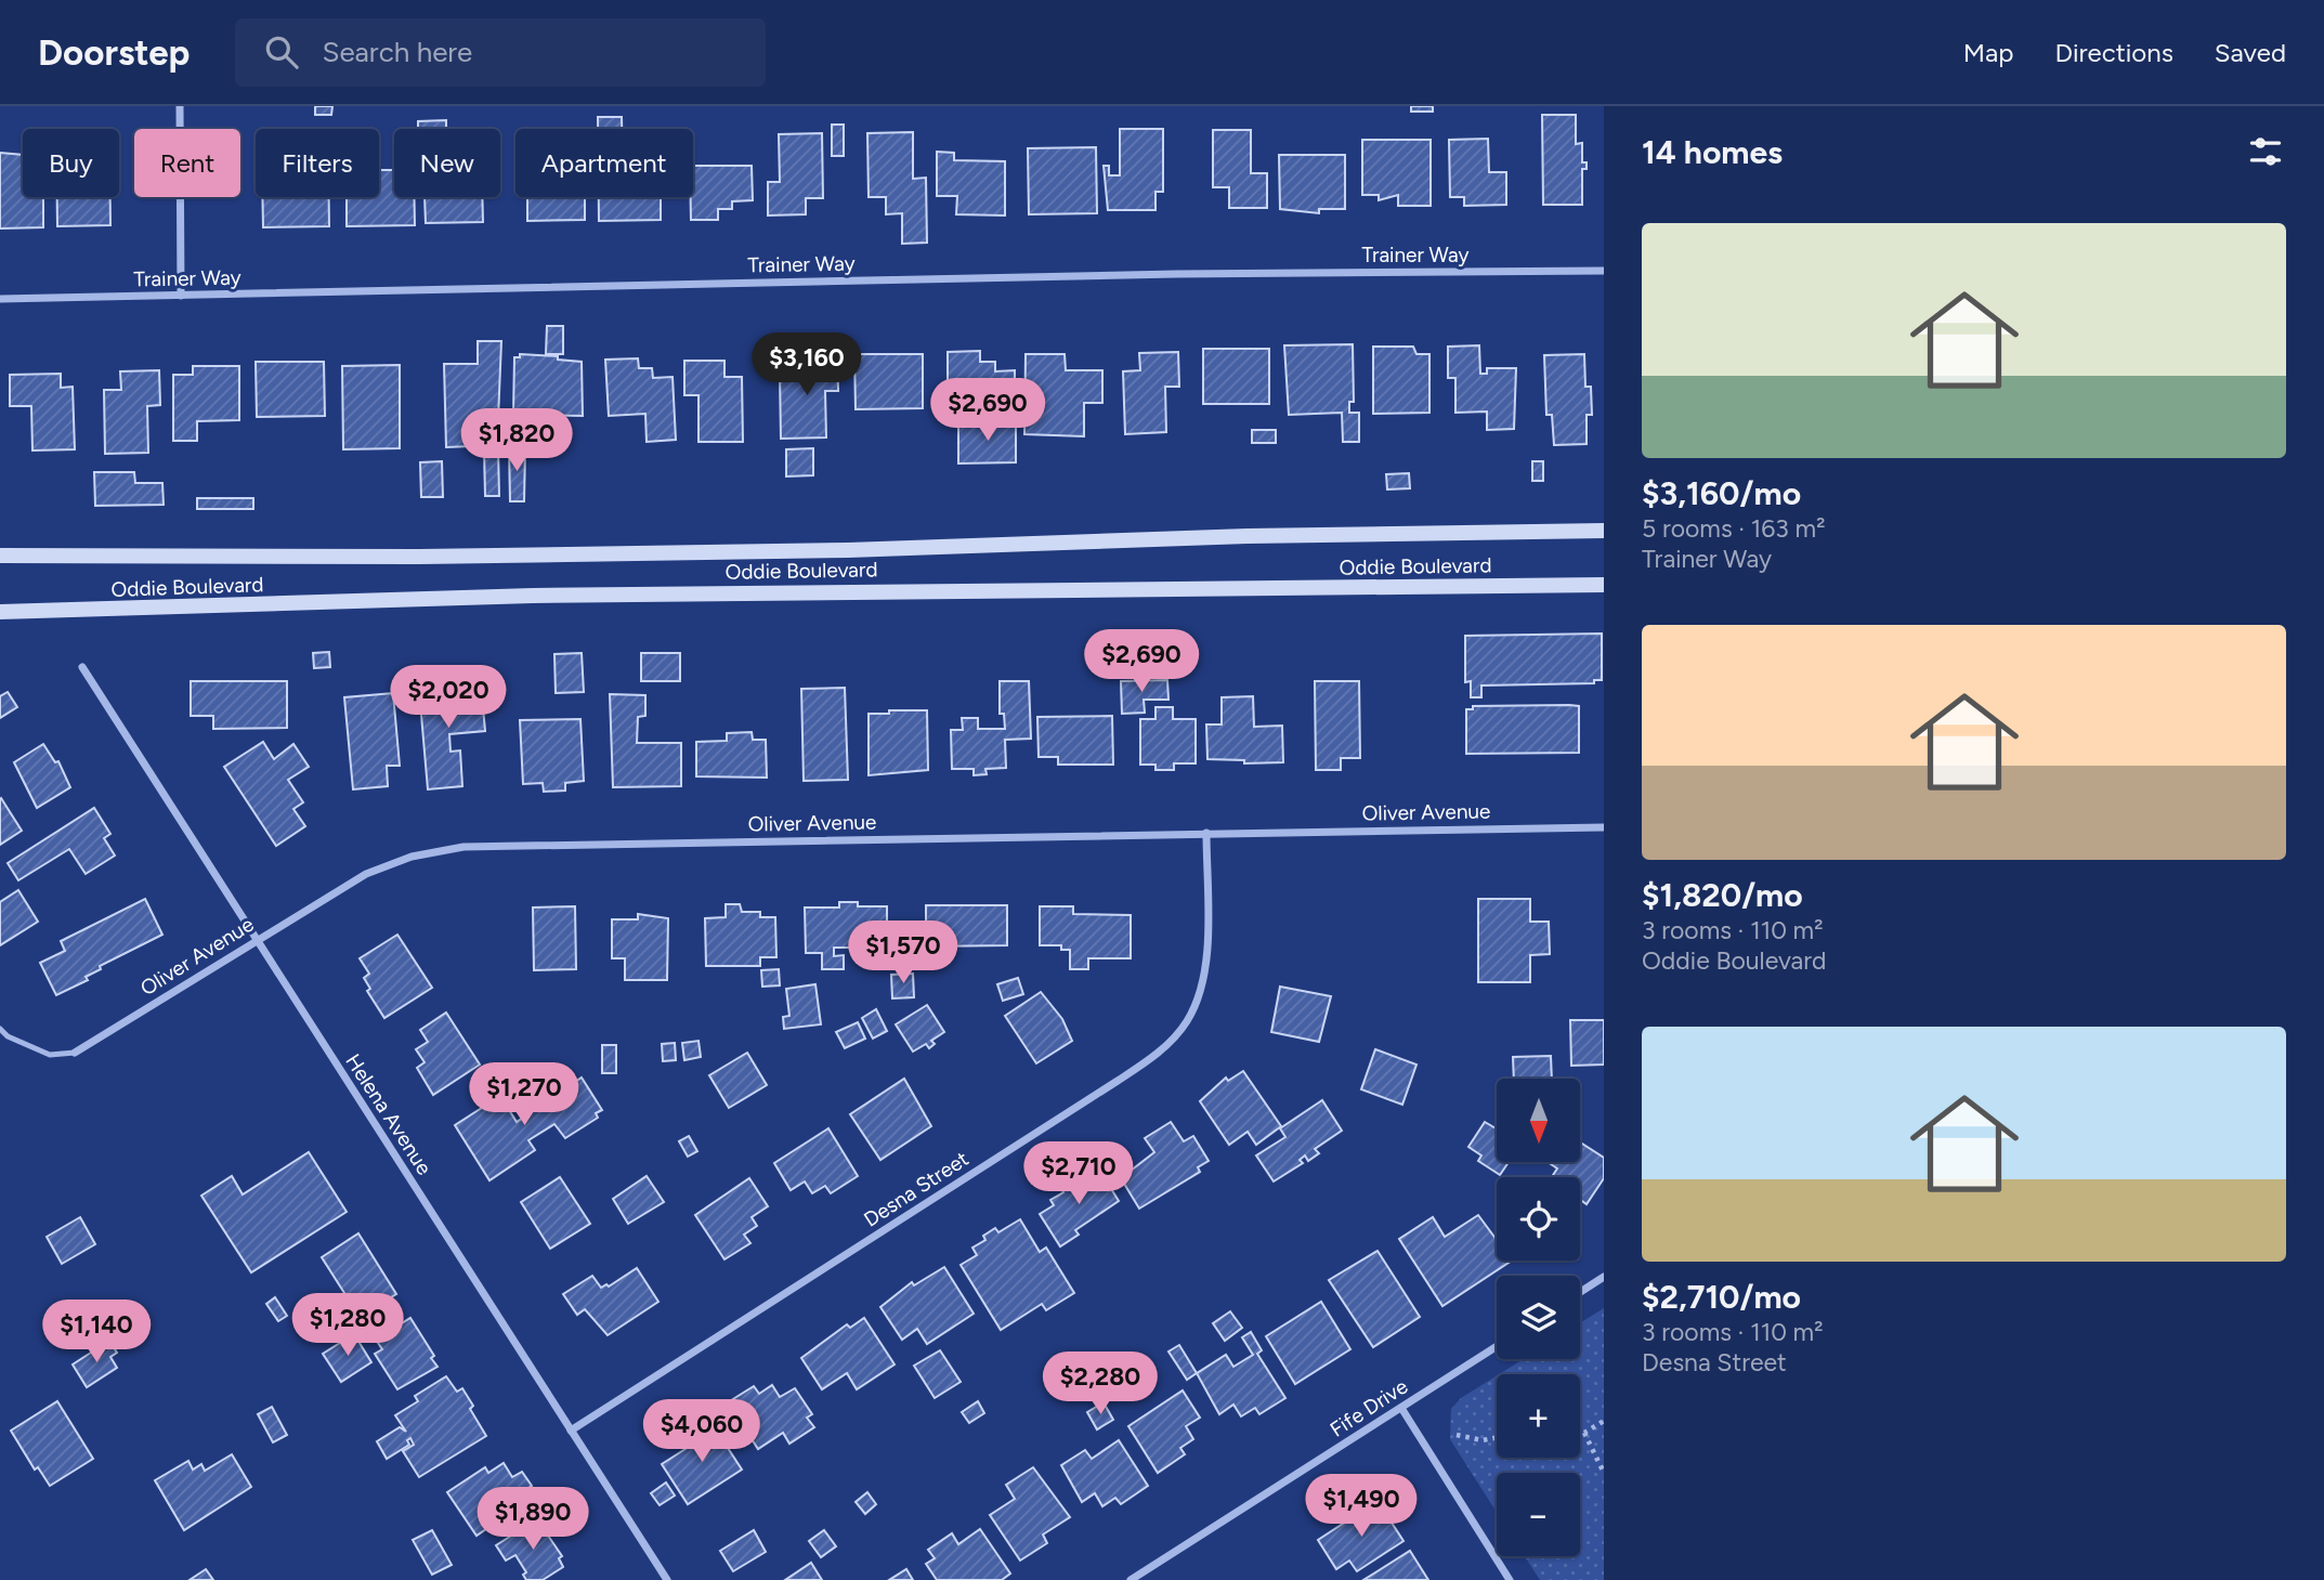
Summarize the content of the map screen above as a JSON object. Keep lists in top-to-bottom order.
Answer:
{
  "streets": {
    "main road": ["Oddie Boulevard"],
    "street": [
      "Trainer Way",
      "Oliver Avenue",
      "Helena Avenue",
      "Desna Street",
      "Fife Drive"
    ]
  },
  "crossings": [
    ["Oliver Avenue", "Helena Avenue"],
    ["Oliver Avenue", "Desna Street"],
    ["Helena Avenue", "Desna Street"]
  ],
  "north": "bottom",
  "page": {
    "header": "Doorstep",
    "search": "Search here",
    "nav": ["Map", "Directions", "Saved"],
    "heading": "14 homes",
    "chip": [
      "Buy",
      "Rent",
      "Filters",
      "New",
      "Apartment"
    ],
    "list": [
      {
        "name": "$3,160/mo",
        "note": "5 rooms · 163 m² · Trainer Way"
      },
      {
        "name": "$1,820/mo",
        "note": "3 rooms · 110 m² · Oddie Boulevard"
      },
      {
        "name": "$2,710/mo",
        "note": "3 rooms · 110 m² · Desna Street"
      }
    ],
    "price": [
      "$3,160",
      "$2,690",
      "$1,820",
      "$2,690",
      "$2,020",
      "$1,570",
      "$1,270",
      "$2,710",
      "$1,280",
      "$1,140",
      "$2,280",
      "$4,060",
      "$1,490",
      "$1,890"
    ],
    "map_buttons": ["+", "−"]
  }
}
